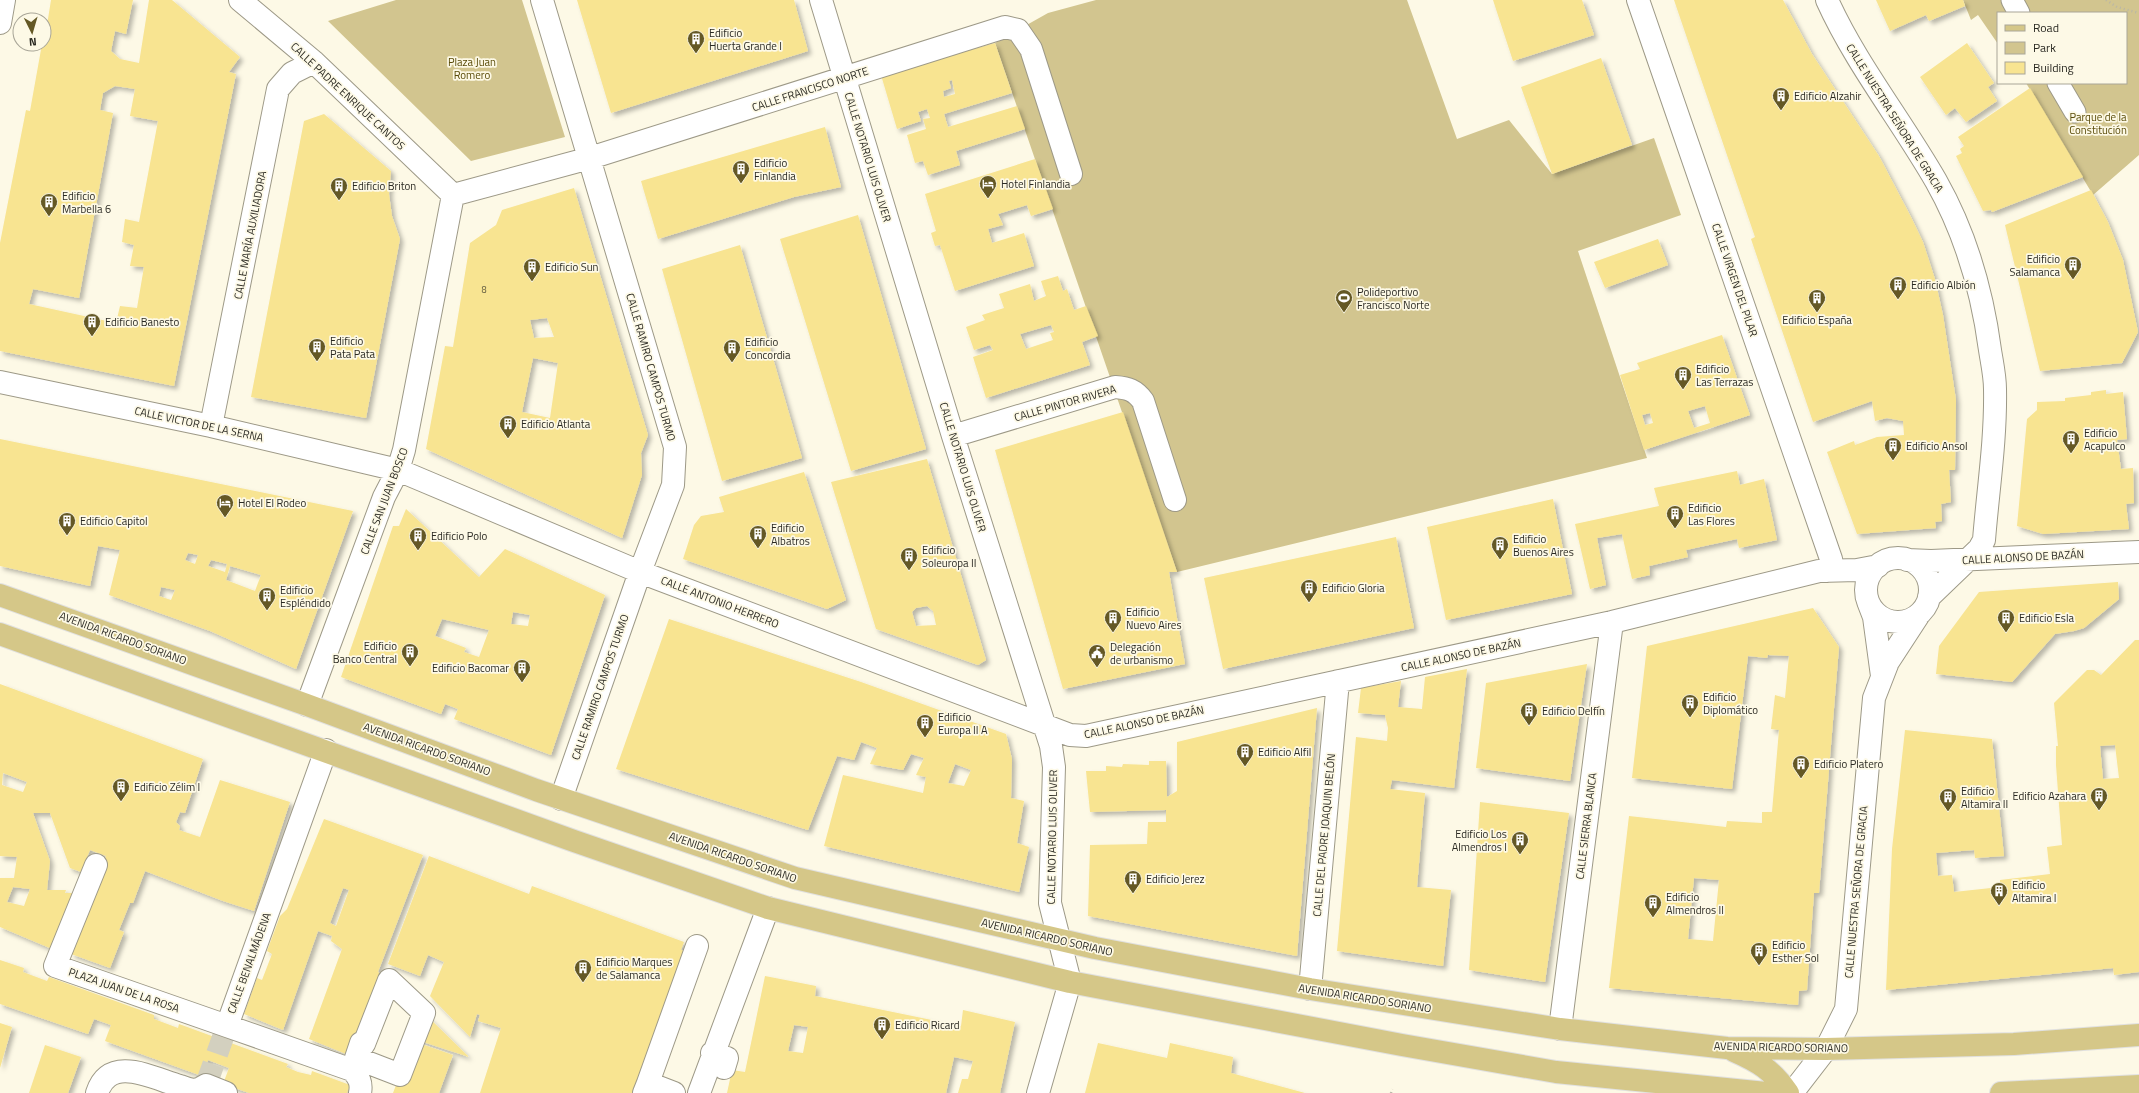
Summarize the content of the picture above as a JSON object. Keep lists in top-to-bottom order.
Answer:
{
  "streets": {
    "main road": ["AVENIDA RICARDO SORIANO"],
    "street": [
      "CALLE FRANCISCO NORTE",
      "CALLE PADRE ENRIQUE CANTOS",
      "CALLE NUESTRA SEÑORA DE GRACIA",
      "CALLE NOTARIO LUIS OLIVER",
      "CALLE MARÍA AUXILIADORA",
      "CALLE VIRGEN DEL PILAR",
      "CALLE RAMIRO CAMPOS TURMO",
      "CALLE PINTOR RIVERA",
      "CALLE VICTOR DE LA SERNA",
      "CALLE SAN JUAN BOSCO",
      "CALLE ALONSO DE BAZÁN",
      "CALLE ANTONIO HERRERO",
      "CALLE SIERRA BLANCA",
      "CALLE DEL PADRE JOAQUIN BELÓN",
      "CALLE BENALMÁDENA",
      "PLAZA JUAN DE LA ROSA"
    ]
  },
  "crossings": [
    ["CALLE FRANCISCO NORTE", "CALLE PADRE ENRIQUE CANTOS"],
    ["CALLE FRANCISCO NORTE", "CALLE NOTARIO LUIS OLIVER"],
    ["CALLE FRANCISCO NORTE", "CALLE RAMIRO CAMPOS TURMO"],
    ["CALLE FRANCISCO NORTE", "CALLE SAN JUAN BOSCO"],
    ["CALLE PADRE ENRIQUE CANTOS", "CALLE MARÍA AUXILIADORA"],
    ["CALLE PADRE ENRIQUE CANTOS", "CALLE SAN JUAN BOSCO"],
    ["CALLE NUESTRA SEÑORA DE GRACIA", "CALLE ALONSO DE BAZÁN"],
    ["CALLE NUESTRA SEÑORA DE GRACIA", "AVENIDA RICARDO SORIANO"],
    ["CALLE NOTARIO LUIS OLIVER", "CALLE PINTOR RIVERA"],
    ["CALLE NOTARIO LUIS OLIVER", "CALLE ALONSO DE BAZÁN"],
    ["CALLE NOTARIO LUIS OLIVER", "CALLE ANTONIO HERRERO"],
    ["CALLE NOTARIO LUIS OLIVER", "AVENIDA RICARDO SORIANO"],
    ["CALLE MARÍA AUXILIADORA", "CALLE VICTOR DE LA SERNA"],
    ["CALLE VIRGEN DEL PILAR", "CALLE ALONSO DE BAZÁN"],
    ["CALLE RAMIRO CAMPOS TURMO", "CALLE ANTONIO HERRERO"],
    ["CALLE RAMIRO CAMPOS TURMO", "AVENIDA RICARDO SORIANO"],
    ["CALLE VICTOR DE LA SERNA", "CALLE SAN JUAN BOSCO"],
    ["CALLE VICTOR DE LA SERNA", "CALLE ANTONIO HERRERO"],
    ["CALLE SAN JUAN BOSCO", "CALLE ANTONIO HERRERO"],
    ["CALLE SAN JUAN BOSCO", "AVENIDA RICARDO SORIANO"],
    ["CALLE ALONSO DE BAZÁN", "CALLE ANTONIO HERRERO"],
    ["CALLE ALONSO DE BAZÁN", "CALLE SIERRA BLANCA"],
    ["CALLE ALONSO DE BAZÁN", "CALLE DEL PADRE JOAQUIN BELÓN"],
    ["AVENIDA RICARDO SORIANO", "CALLE SIERRA BLANCA"],
    ["AVENIDA RICARDO SORIANO", "CALLE DEL PADRE JOAQUIN BELÓN"],
    ["CALLE BENALMÁDENA", "PLAZA JUAN DE LA ROSA"]
  ],
  "parks": ["Plaza Juan Romero", "Parque de la Constitución"],
  "places": {
    "building": [
      "Edificio Huerta Grande I",
      "Edificio Alzahir",
      "Edificio Finlandia",
      "Edificio Briton",
      "Edificio Marbella 6",
      "Edificio Salamanca",
      "Edificio Sun",
      "Edificio Albión",
      "Edificio España",
      "Edificio Banesto",
      "Edificio Pata Pata",
      "Edificio Concordia",
      "Edificio Las Terrazas",
      "Edificio Atlanta",
      "Edificio Acapulco",
      "Edificio Ansol",
      "Edificio Las Flores",
      "Edificio Capitol",
      "Edificio Albatros",
      "Edificio Polo",
      "Edificio Buenos Aires",
      "Edificio Soleuropa II",
      "Edificio Gloria",
      "Edificio Espléndido",
      "Edificio Nuevo Aires",
      "Edificio Esla",
      "Edificio Banco Central",
      "Edificio Bacomar",
      "Edificio Diplomático",
      "Edificio Delfín",
      "Edificio Europa II A",
      "Edificio Alfil",
      "Edificio Platero",
      "Edificio Zélim I",
      "Edificio Azahara",
      "Edificio Altamira II",
      "Edificio Los Almendros I",
      "Edificio Jerez",
      "Edificio Altamira I",
      "Edificio Almendros II",
      "Edificio Esther Sol",
      "Edificio Marques de Salamanca",
      "Edificio Ricard"
    ],
    "hotel": ["Hotel Finlandia", "Hotel El Rodeo"],
    "sports": ["Polideportivo Francisco Norte"],
    "public building": ["Delegación de urbanismo"]
  },
  "house_numbers": ["8"],
  "legend": ["Road", "Park", "Building"],
  "north": "bottom"
}
